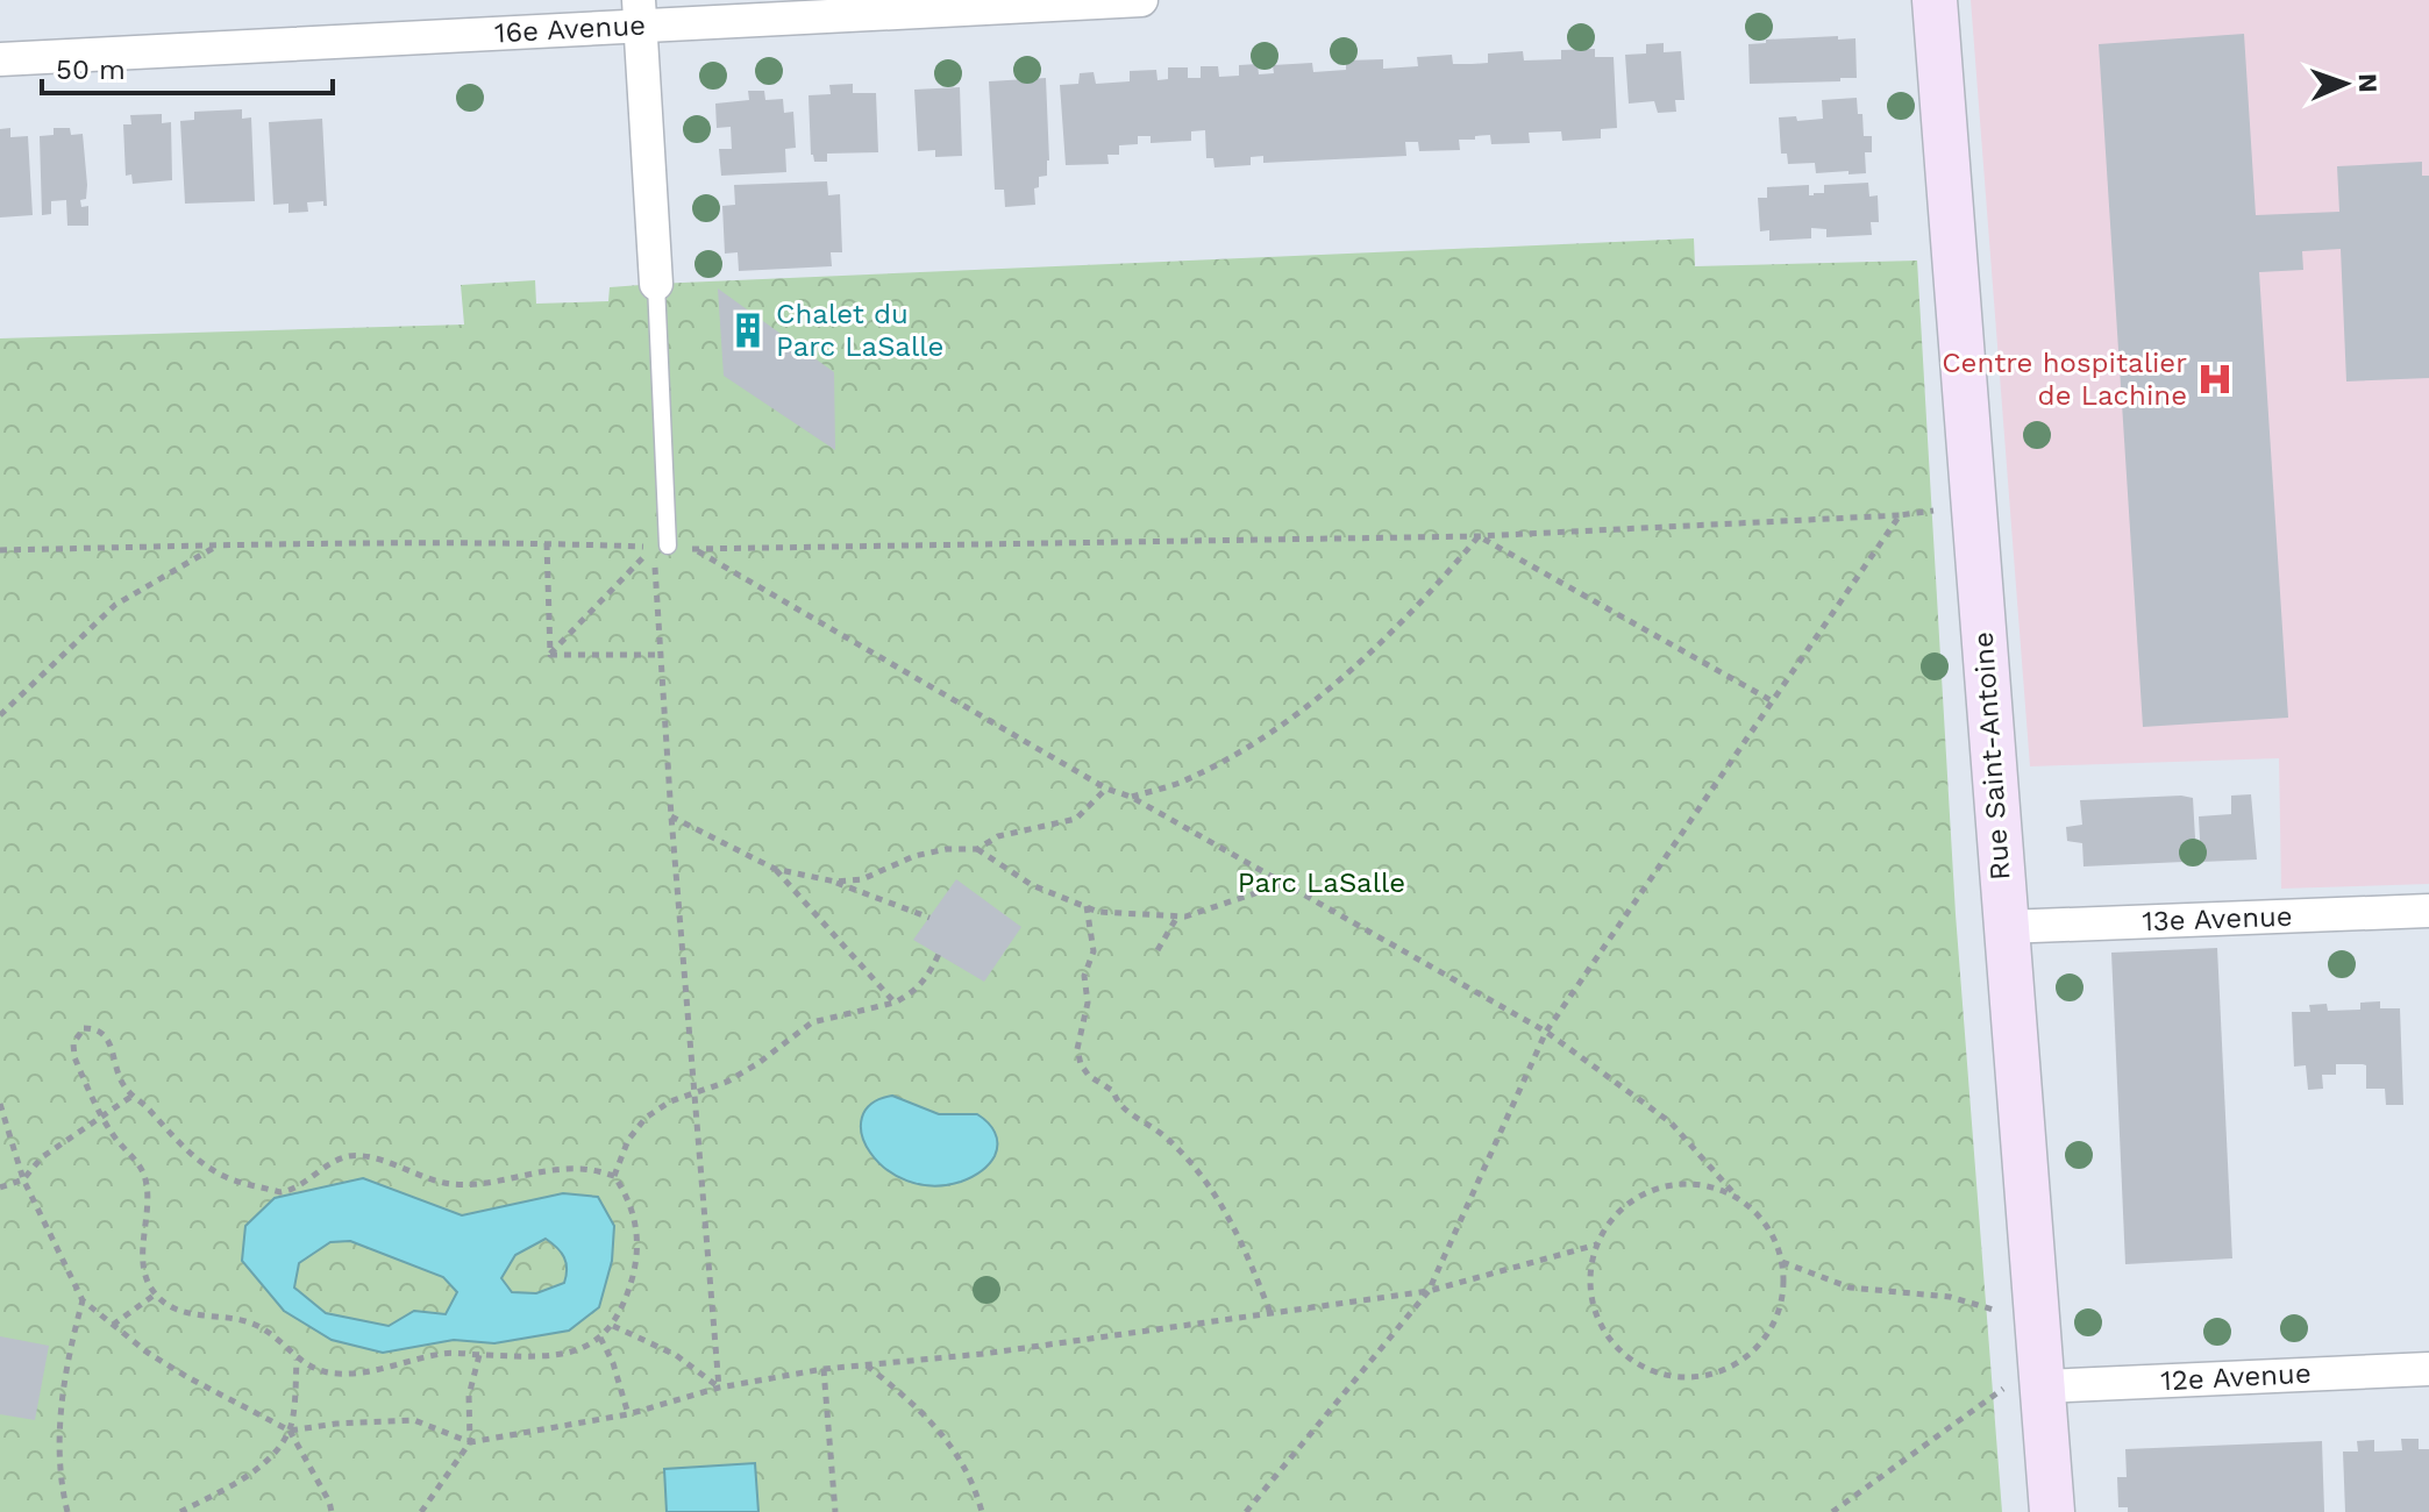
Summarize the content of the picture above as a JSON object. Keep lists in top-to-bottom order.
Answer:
{
  "streets": {
    "street": [
      "16e Avenue",
      "Rue Saint-Antoine",
      "13e Avenue",
      "12e Avenue"
    ]
  },
  "crossings": [
    ["Rue Saint-Antoine", "13e Avenue"],
    ["Rue Saint-Antoine", "12e Avenue"]
  ],
  "parks": ["Parc LaSalle"],
  "places": {
    "building": ["Chalet du Parc LaSalle"],
    "hospital": ["Centre hospitalier de Lachine"]
  },
  "scale_bar": "50 m",
  "north": "right"
}
